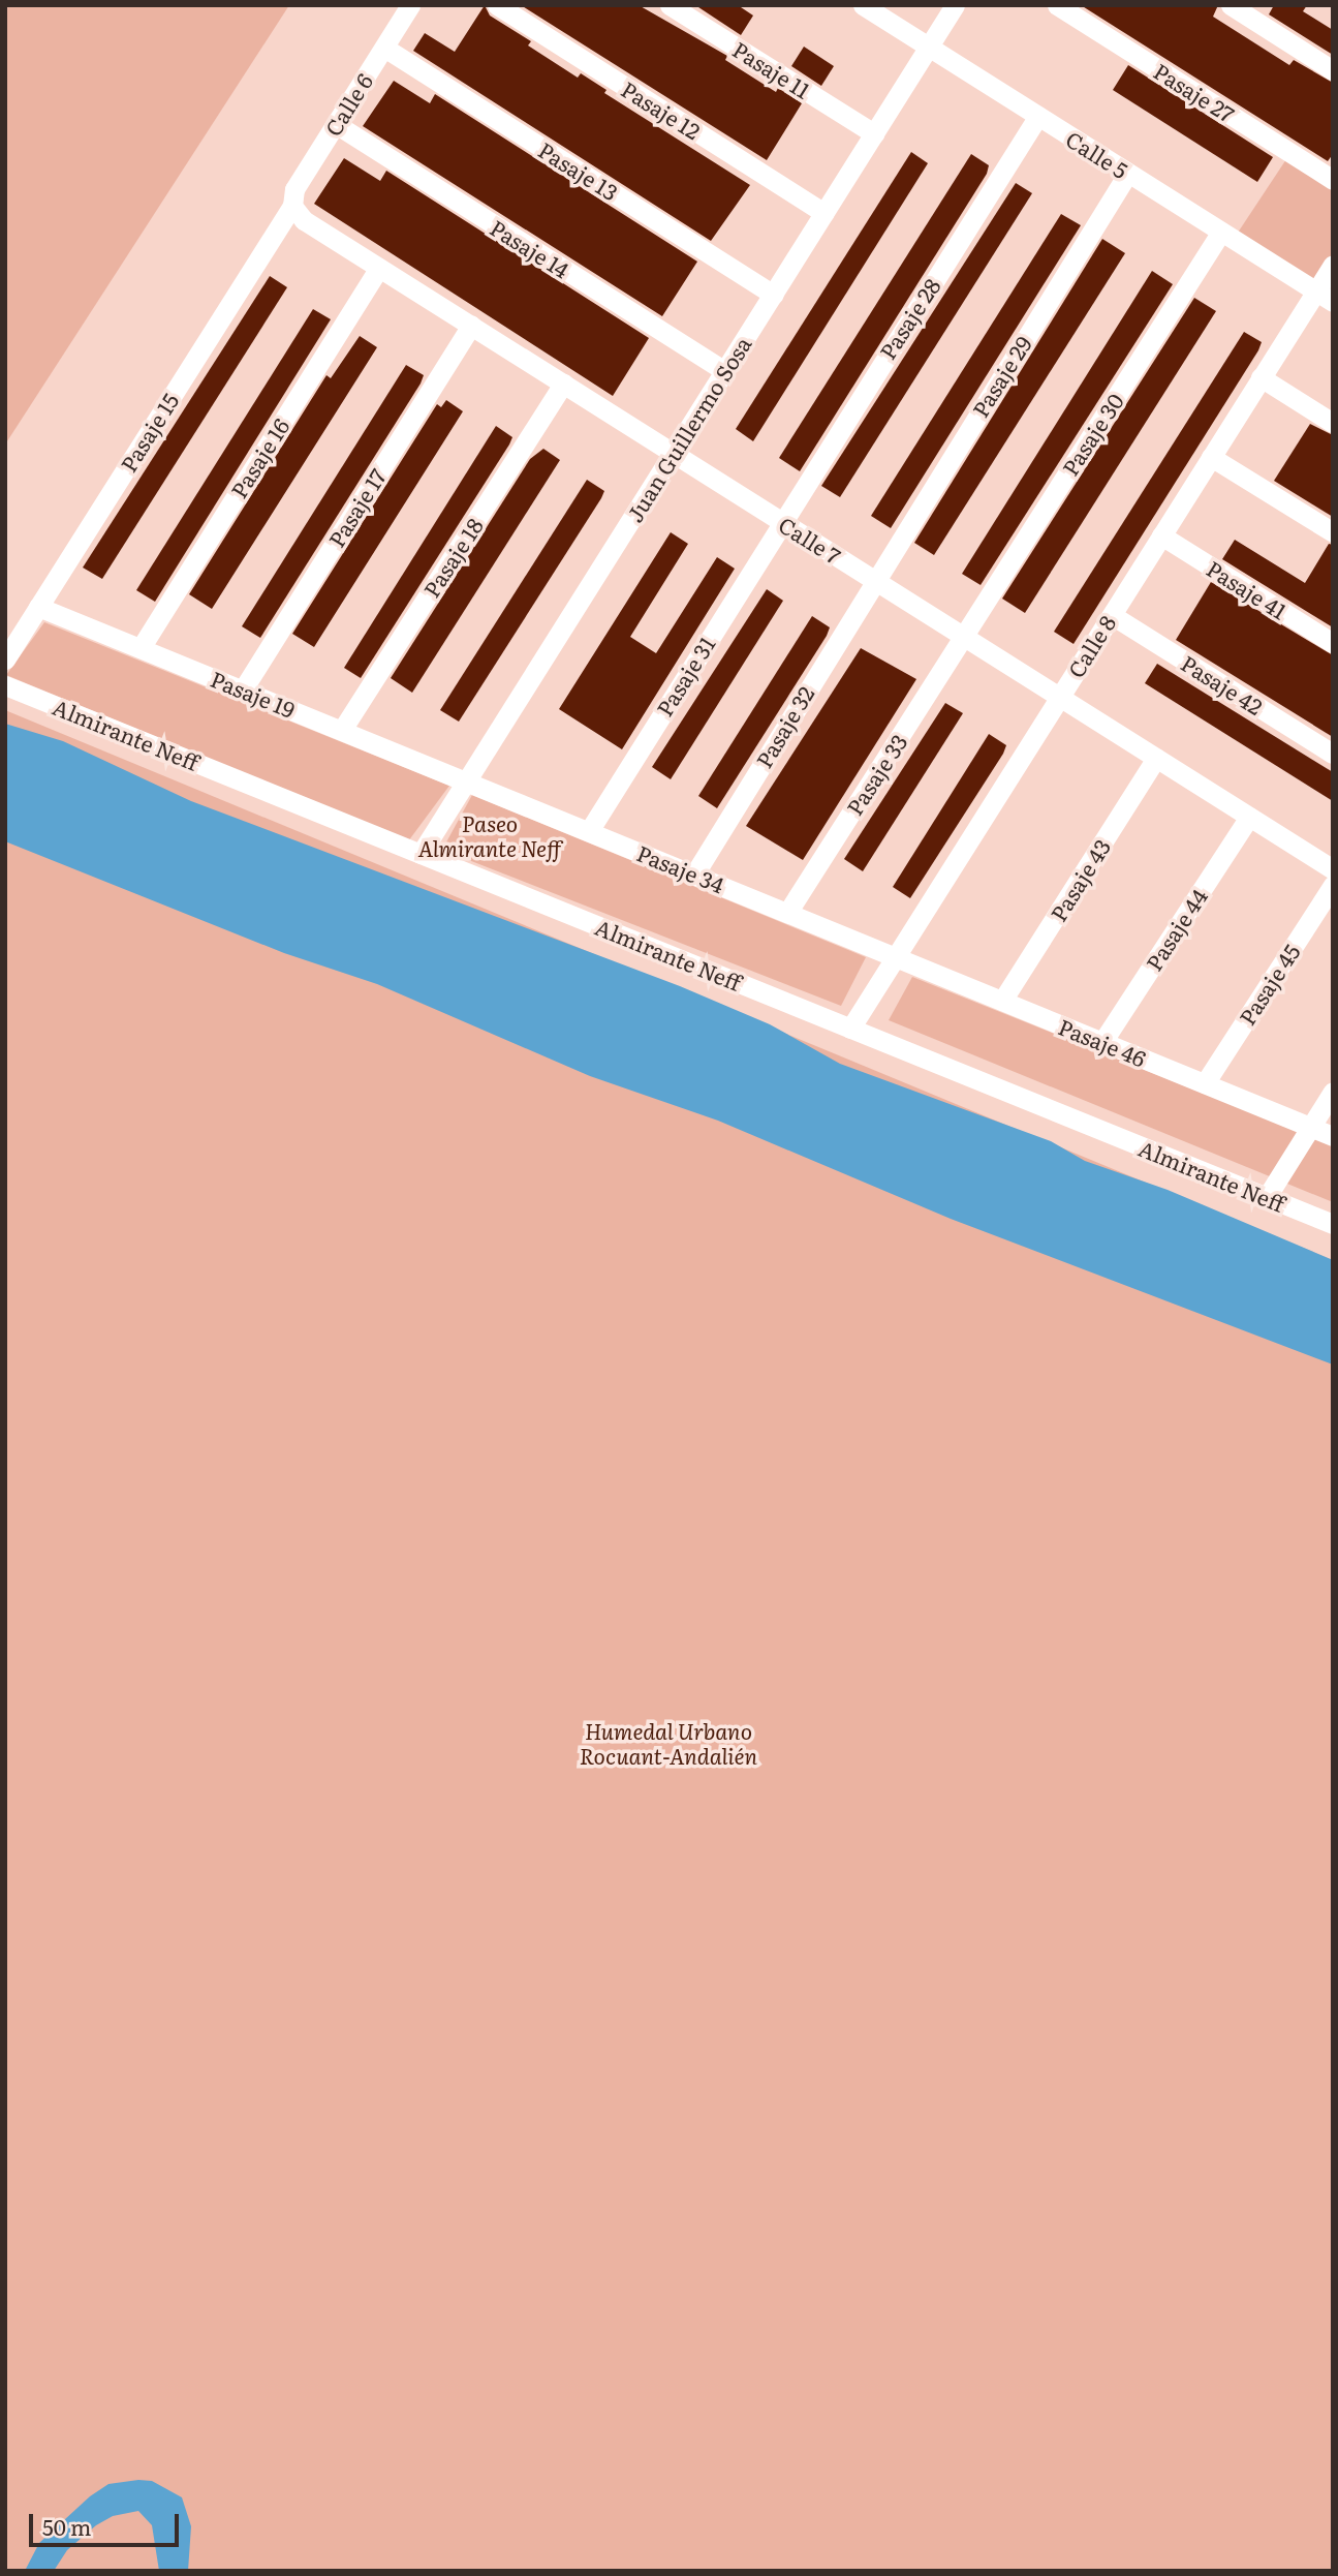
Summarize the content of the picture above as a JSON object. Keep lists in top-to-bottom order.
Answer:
{
  "streets": {
    "street": [
      "Pasaje 11",
      "Pasaje 27",
      "Calle 6",
      "Pasaje 12",
      "Calle 5",
      "Pasaje 13",
      "Pasaje 14",
      "Pasaje 28",
      "Pasaje 29",
      "Juan Guillermo Sosa",
      "Pasaje 15",
      "Pasaje 30",
      "Pasaje 16",
      "Pasaje 17",
      "Calle 7",
      "Pasaje 18",
      "Pasaje 41",
      "Calle 8",
      "Pasaje 31",
      "Pasaje 42",
      "Pasaje 19",
      "Pasaje 32",
      "Almirante Neff",
      "Pasaje 33",
      "Pasaje 34",
      "Pasaje 43",
      "Pasaje 44",
      "Pasaje 45",
      "Pasaje 46"
    ]
  },
  "crossings": [
    ["Pasaje 11", "Juan Guillermo Sosa"],
    ["Calle 6", "Pasaje 13"],
    ["Calle 6", "Pasaje 14"],
    ["Calle 6", "Pasaje 15"],
    ["Calle 6", "Calle 7"],
    ["Pasaje 12", "Juan Guillermo Sosa"],
    ["Calle 5", "Pasaje 28"],
    ["Calle 5", "Pasaje 29"],
    ["Calle 5", "Juan Guillermo Sosa"],
    ["Calle 5", "Pasaje 30"],
    ["Calle 5", "Calle 8"],
    ["Pasaje 13", "Juan Guillermo Sosa"],
    ["Pasaje 14", "Juan Guillermo Sosa"],
    ["Pasaje 28", "Calle 7"],
    ["Pasaje 28", "Pasaje 31"],
    ["Pasaje 29", "Calle 7"],
    ["Pasaje 29", "Pasaje 32"],
    ["Juan Guillermo Sosa", "Calle 7"],
    ["Juan Guillermo Sosa", "Pasaje 19"],
    ["Juan Guillermo Sosa", "Almirante Neff"],
    ["Juan Guillermo Sosa", "Pasaje 34"],
    ["Pasaje 15", "Calle 7"],
    ["Pasaje 15", "Pasaje 19"],
    ["Pasaje 30", "Calle 7"],
    ["Pasaje 30", "Pasaje 33"],
    ["Pasaje 16", "Calle 7"],
    ["Pasaje 16", "Pasaje 19"],
    ["Pasaje 17", "Calle 7"],
    ["Pasaje 17", "Pasaje 19"],
    ["Calle 7", "Pasaje 18"],
    ["Calle 7", "Calle 8"],
    ["Calle 7", "Pasaje 31"],
    ["Calle 7", "Pasaje 32"],
    ["Calle 7", "Pasaje 33"],
    ["Calle 7", "Pasaje 43"],
    ["Calle 7", "Pasaje 44"],
    ["Pasaje 18", "Pasaje 19"],
    ["Pasaje 41", "Calle 8"],
    ["Calle 8", "Pasaje 42"],
    ["Calle 8", "Almirante Neff"],
    ["Calle 8", "Pasaje 34"],
    ["Calle 8", "Pasaje 46"],
    ["Pasaje 31", "Pasaje 34"],
    ["Pasaje 19", "Pasaje 34"],
    ["Pasaje 32", "Pasaje 34"],
    ["Pasaje 33", "Pasaje 34"],
    ["Pasaje 34", "Pasaje 46"],
    ["Pasaje 43", "Pasaje 46"],
    ["Pasaje 44", "Pasaje 46"],
    ["Pasaje 45", "Pasaje 46"]
  ],
  "parks": ["Paseo Almirante Neff", "Humedal Urbano Rocuant-Andalién"],
  "scale_bar": "50 m"
}
